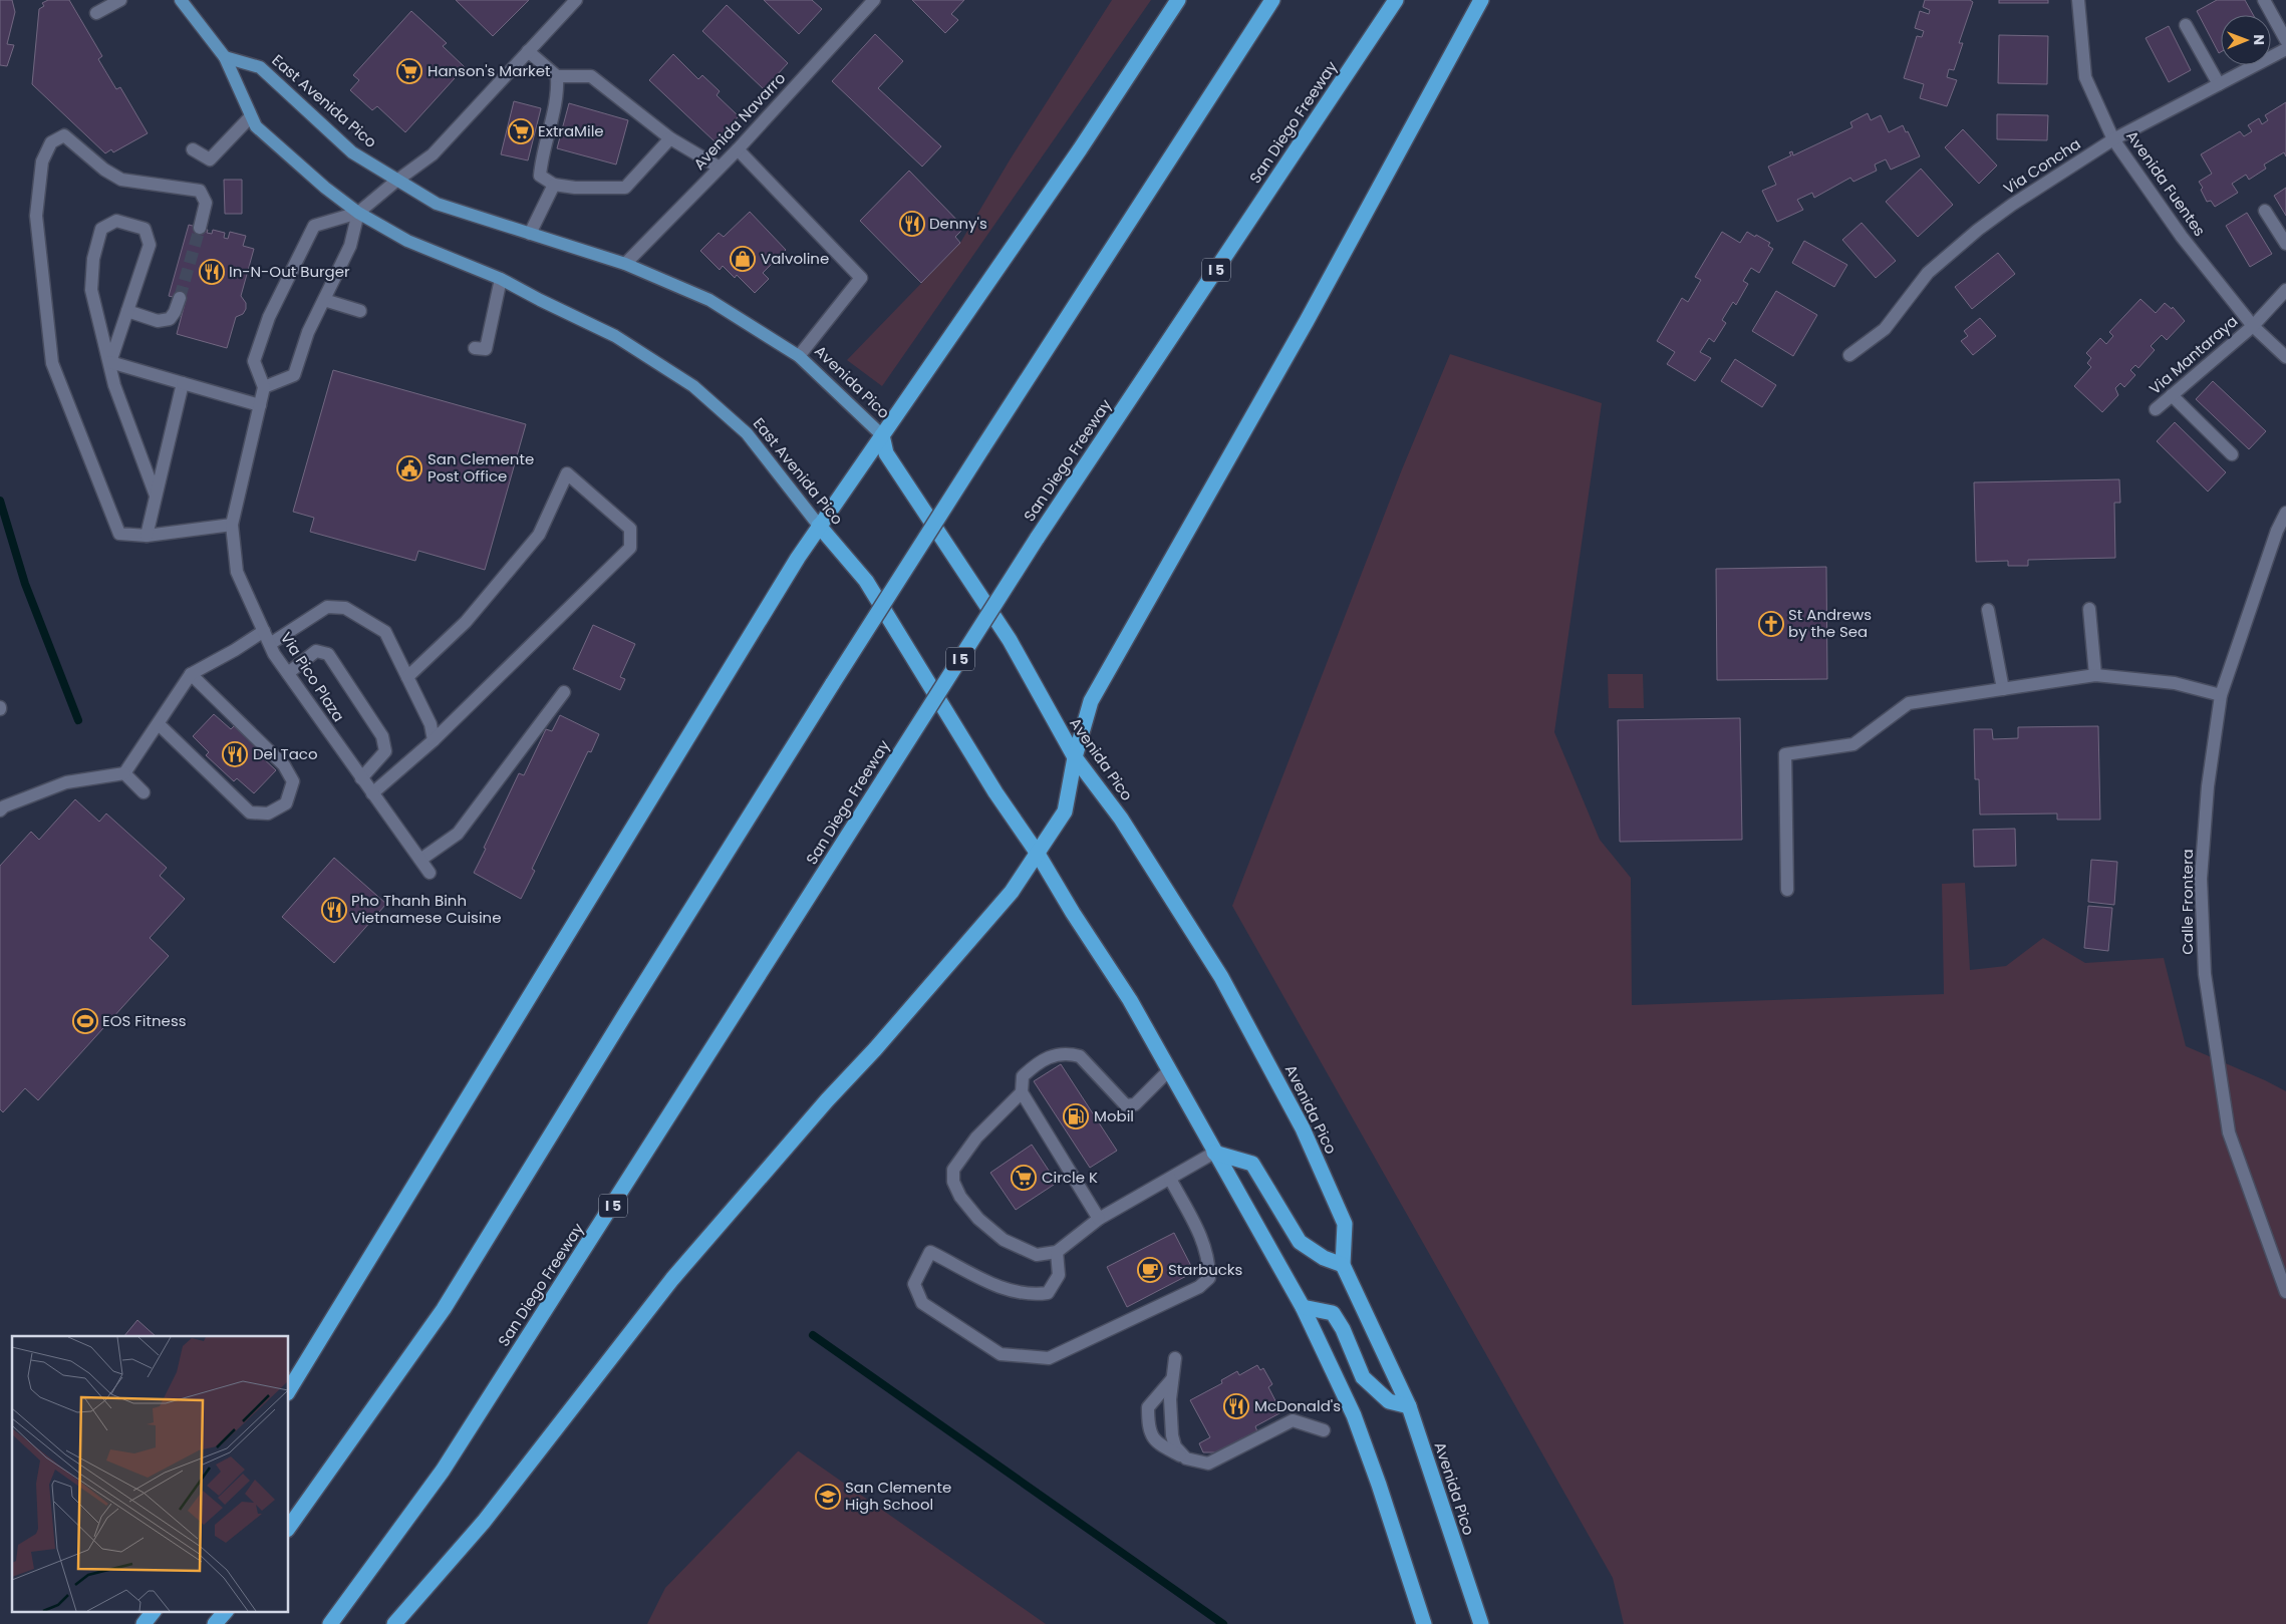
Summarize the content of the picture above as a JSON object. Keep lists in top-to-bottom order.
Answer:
{
  "streets": {
    "highway": [
      "East Avenida Pico",
      "San Diego Freeway",
      "I 5",
      "Avenida Pico"
    ],
    "street": [
      "Avenida Navarro",
      "Via Concha",
      "Avenida Fuentes",
      "Via Mantaraya",
      "Via Pico Plaza",
      "Calle Frontera"
    ]
  },
  "crossings": [
    ["East Avenida Pico", "Avenida Pico"],
    ["Avenida Navarro", "Avenida Pico"],
    ["Via Concha", "Avenida Fuentes"],
    ["Avenida Fuentes", "Via Mantaraya"]
  ],
  "places": {
    "supermarket": ["Hanson's Market", "ExtraMile", "Circle K"],
    "restaurant": [
      "Denny's",
      "In-N-Out Burger",
      "Del Taco",
      "Pho Thanh Binh Vietnamese Cuisine",
      "McDonald's"
    ],
    "shop": ["Valvoline"],
    "public building": ["San Clemente Post Office"],
    "church": ["St Andrews by the Sea"],
    "sports": ["EOS Fitness"],
    "fuel station": ["Mobil"],
    "cafe": ["Starbucks"],
    "school or university": ["San Clemente High School"]
  },
  "north": "right"
}
